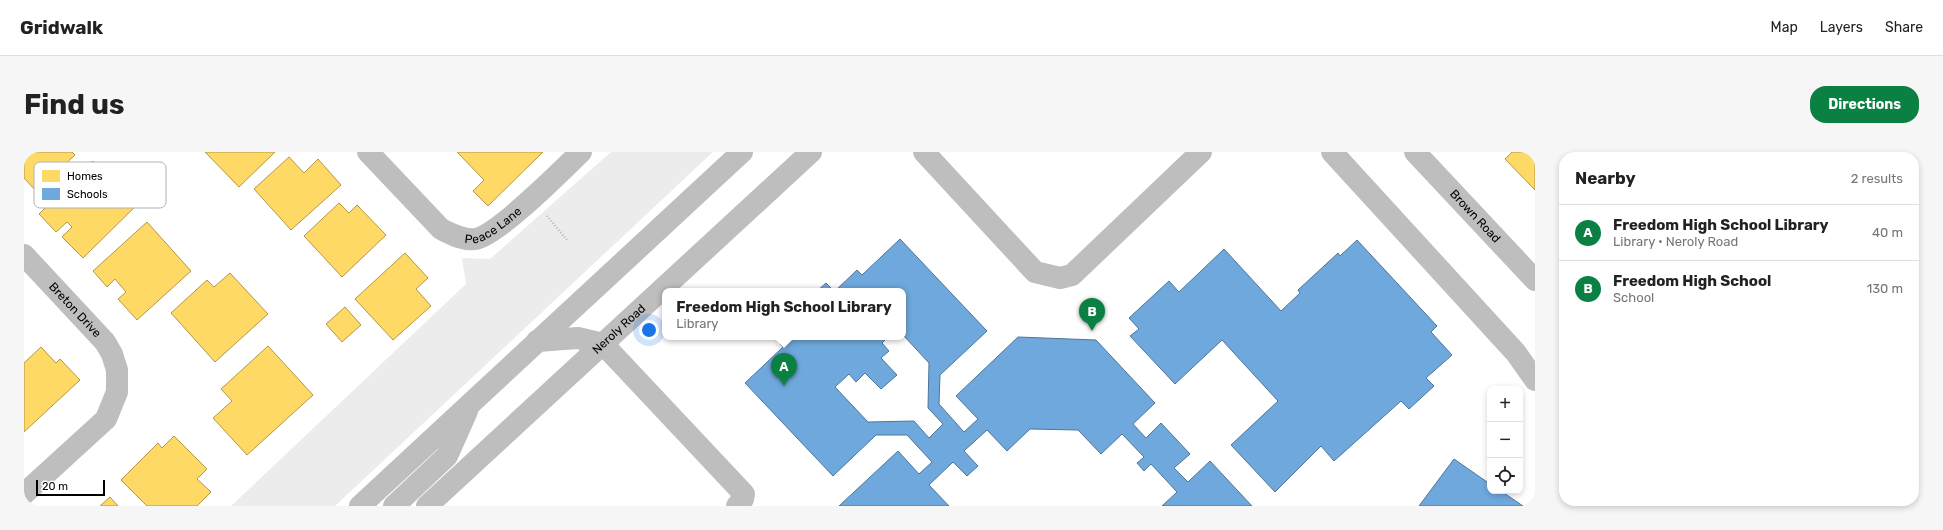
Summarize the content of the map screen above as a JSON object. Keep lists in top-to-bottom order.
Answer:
{
  "streets": {
    "street": [
      "Brown Road",
      "Peace Lane",
      "Breton Drive",
      "Neroly Road"
    ]
  },
  "legend": ["Homes", "Schools"],
  "scale_bar": "20 m",
  "page": {
    "header": "Gridwalk",
    "nav": ["Map", "Layers", "Share"],
    "buttons": "Directions",
    "title": "Find us",
    "heading": ["Nearby", "2 results"],
    "list": [
      {
        "mark": "A",
        "name": "Freedom High School Library",
        "note": "Library · Neroly Road",
        "value": "40 m"
      },
      {
        "mark": "B",
        "name": "Freedom High School",
        "note": "School",
        "value": "130 m"
      }
    ],
    "popup": ["Freedom High School Library", "Library"],
    "pins": ["B", "A"],
    "map_buttons": ["+", "−"],
    "scale": "20 m"
  }
}
